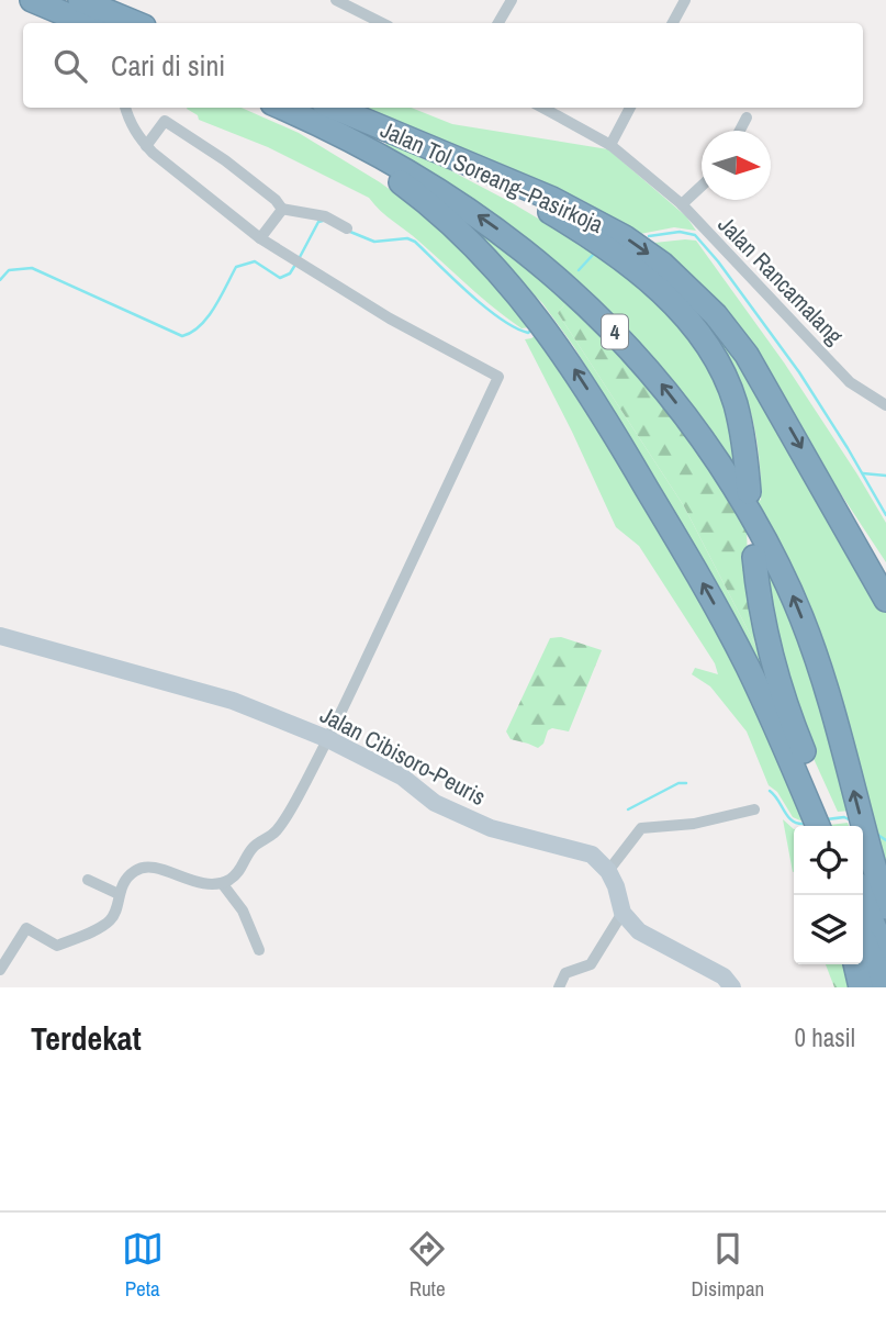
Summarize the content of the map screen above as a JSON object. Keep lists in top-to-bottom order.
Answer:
{
  "streets": {
    "highway": ["Jalan Tol Soreang–Pasirkoja", "4"],
    "street": ["Jalan Rancamalang", "Jalan Cibisoro-Peuris"]
  },
  "north": "right",
  "page": {
    "search": "Cari di sini",
    "heading": ["Terdekat", "0 hasil"],
    "nav": ["Peta", "Rute", "Disimpan"]
  }
}
